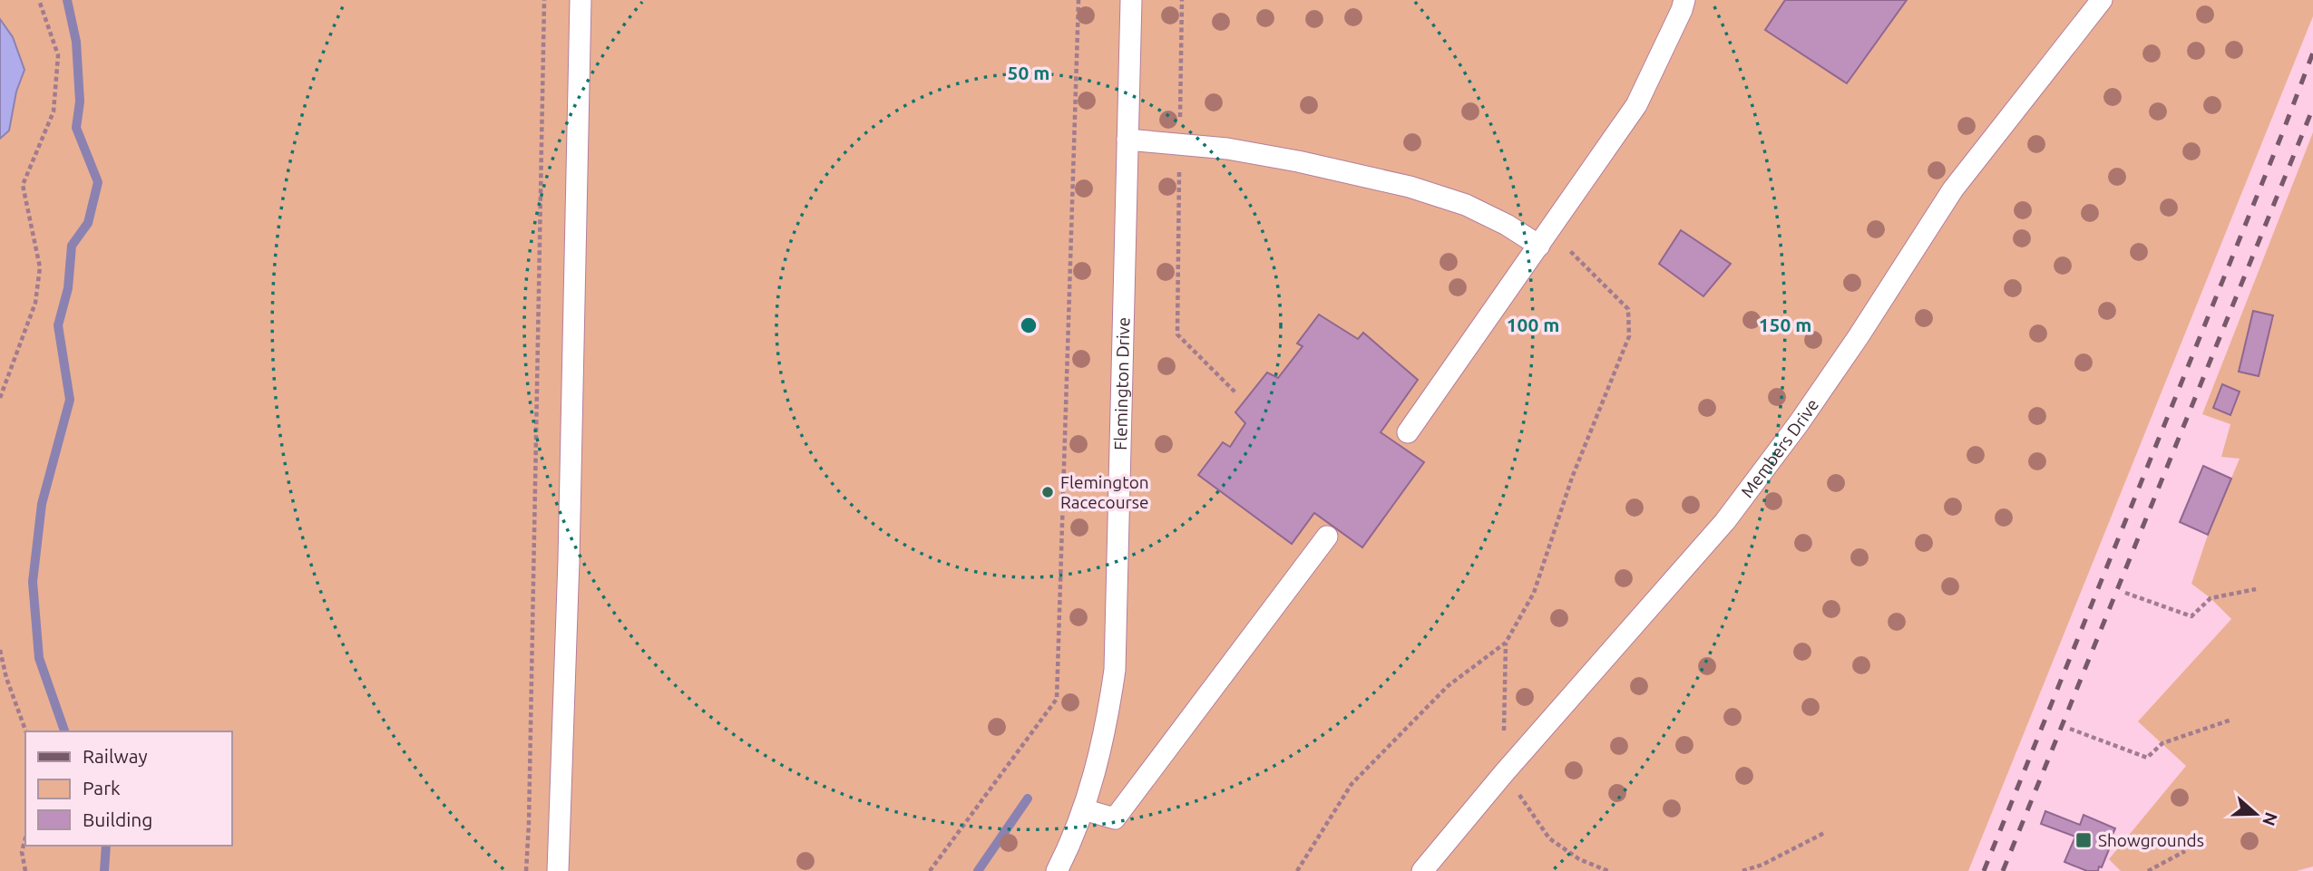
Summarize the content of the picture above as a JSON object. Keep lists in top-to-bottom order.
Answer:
{
  "streets": {
    "lane": ["Flemington Drive", "Members Drive"]
  },
  "places": {
    "other": ["Flemington Racecourse"],
    "transit": ["Showgrounds"]
  },
  "legend": ["Railway", "Park", "Building"],
  "north": "right",
  "rings": ["50 m", "100 m", "150 m"]
}
